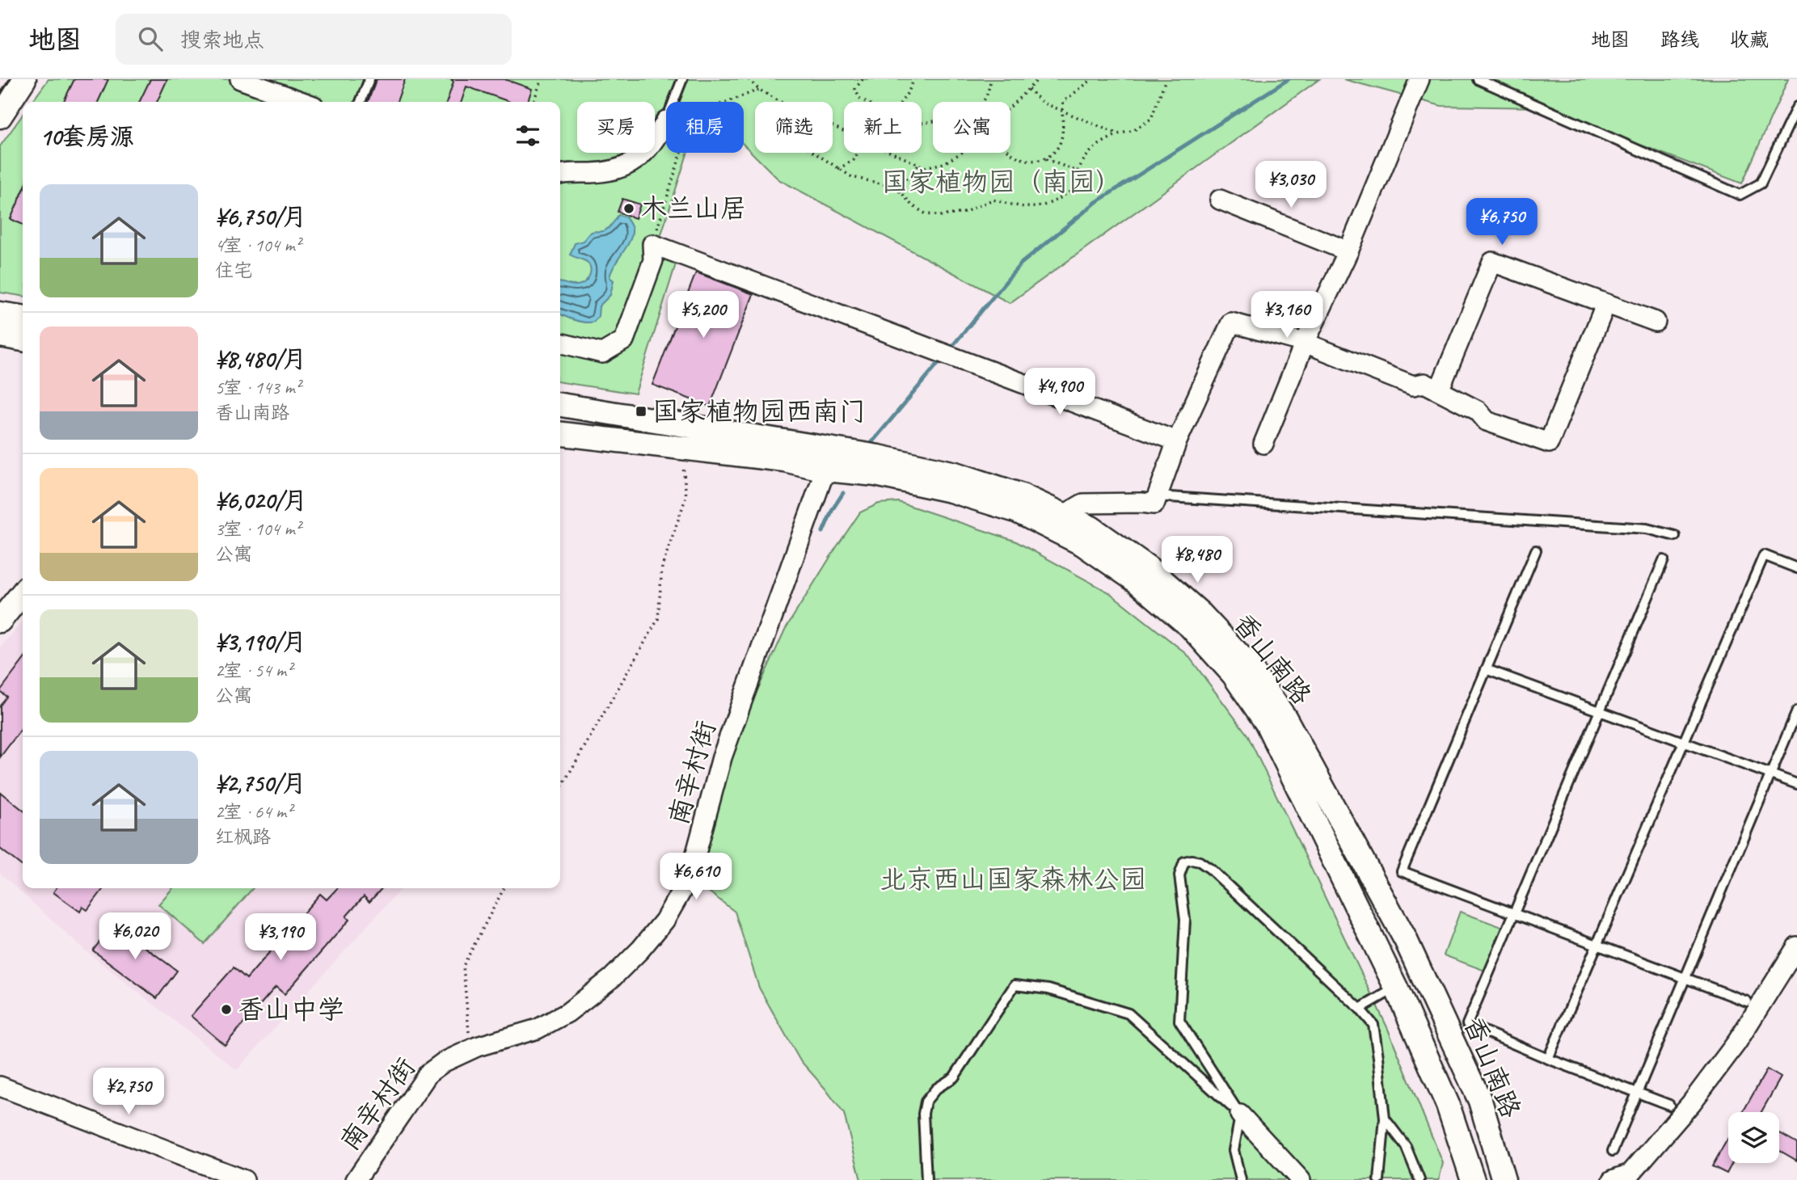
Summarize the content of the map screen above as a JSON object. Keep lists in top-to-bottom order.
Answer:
{
  "streets": {
    "street": ["香山南路", "南辛村街"]
  },
  "crossings": [
    ["香山南路", "南辛村街"]
  ],
  "parks": ["国家植物园（南园）", "北京西山国家森林公园"],
  "places": {
    "other": ["木兰山居", "香山中学"],
    "transit": ["国家植物园西南门"]
  },
  "page": {
    "header": "地图",
    "search": "搜索地点",
    "nav": ["地图", "路线", "收藏"],
    "chip": [
      "买房",
      "租房",
      "筛选",
      "新上",
      "公寓"
    ],
    "heading": "10套房源",
    "price": [
      "¥3,030",
      "¥6,750",
      "¥5,200",
      "¥3,160",
      "¥4,900",
      "¥8,480",
      "¥6,610",
      "¥6,020",
      "¥3,190",
      "¥2,750"
    ],
    "list": [
      {
        "name": "¥6,750/月",
        "note": "4室 · 104 m² · 住宅"
      },
      {
        "name": "¥8,480/月",
        "note": "5室 · 143 m² · 香山南路"
      },
      {
        "name": "¥6,020/月",
        "note": "3室 · 104 m² · 公寓"
      },
      {
        "name": "¥3,190/月",
        "note": "2室 · 54 m² · 公寓"
      },
      {
        "name": "¥2,750/月",
        "note": "2室 · 64 m² · 红枫路"
      }
    ]
  }
}
